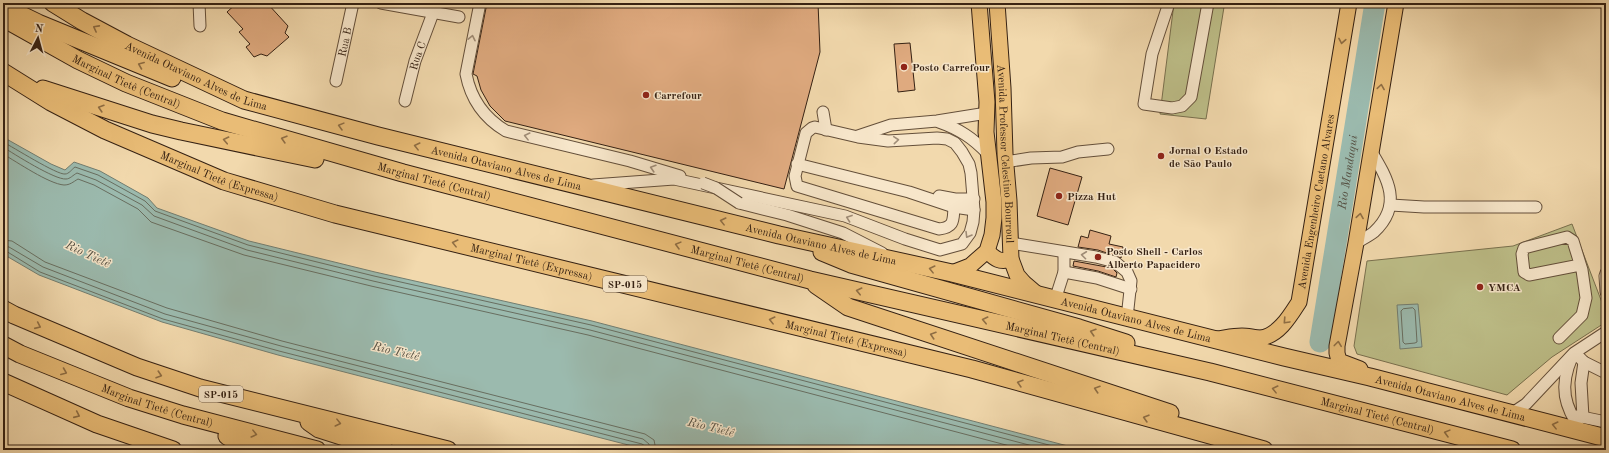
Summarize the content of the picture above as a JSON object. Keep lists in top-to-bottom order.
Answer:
{
  "streets": {
    "highway": [
      "Avenida Otaviano Alves de Lima",
      "Marginal Tietê (Central)",
      "Marginal Tietê (Expressa)",
      "SP-015"
    ],
    "main road": ["Avenida Professor Celestino Bourroul", "Avenida Engenheiro Caetano Alvares"],
    "street": ["Rua B", "Rua C"]
  },
  "crossings": [
    ["Avenida Otaviano Alves de Lima", "Avenida Professor Celestino Bourroul"],
    ["Avenida Otaviano Alves de Lima", "Avenida Engenheiro Caetano Alvares"]
  ],
  "water": ["Rio Mandaqui", "Rio Tietê"],
  "places": [
    "Posto Carrefour",
    "Carrefour",
    "Jornal O Estado de São Paulo",
    "Pizza Hut",
    "Posto Shell - Carlos Alberto Papacidero",
    "YMCA"
  ],
  "north": "top"
}
